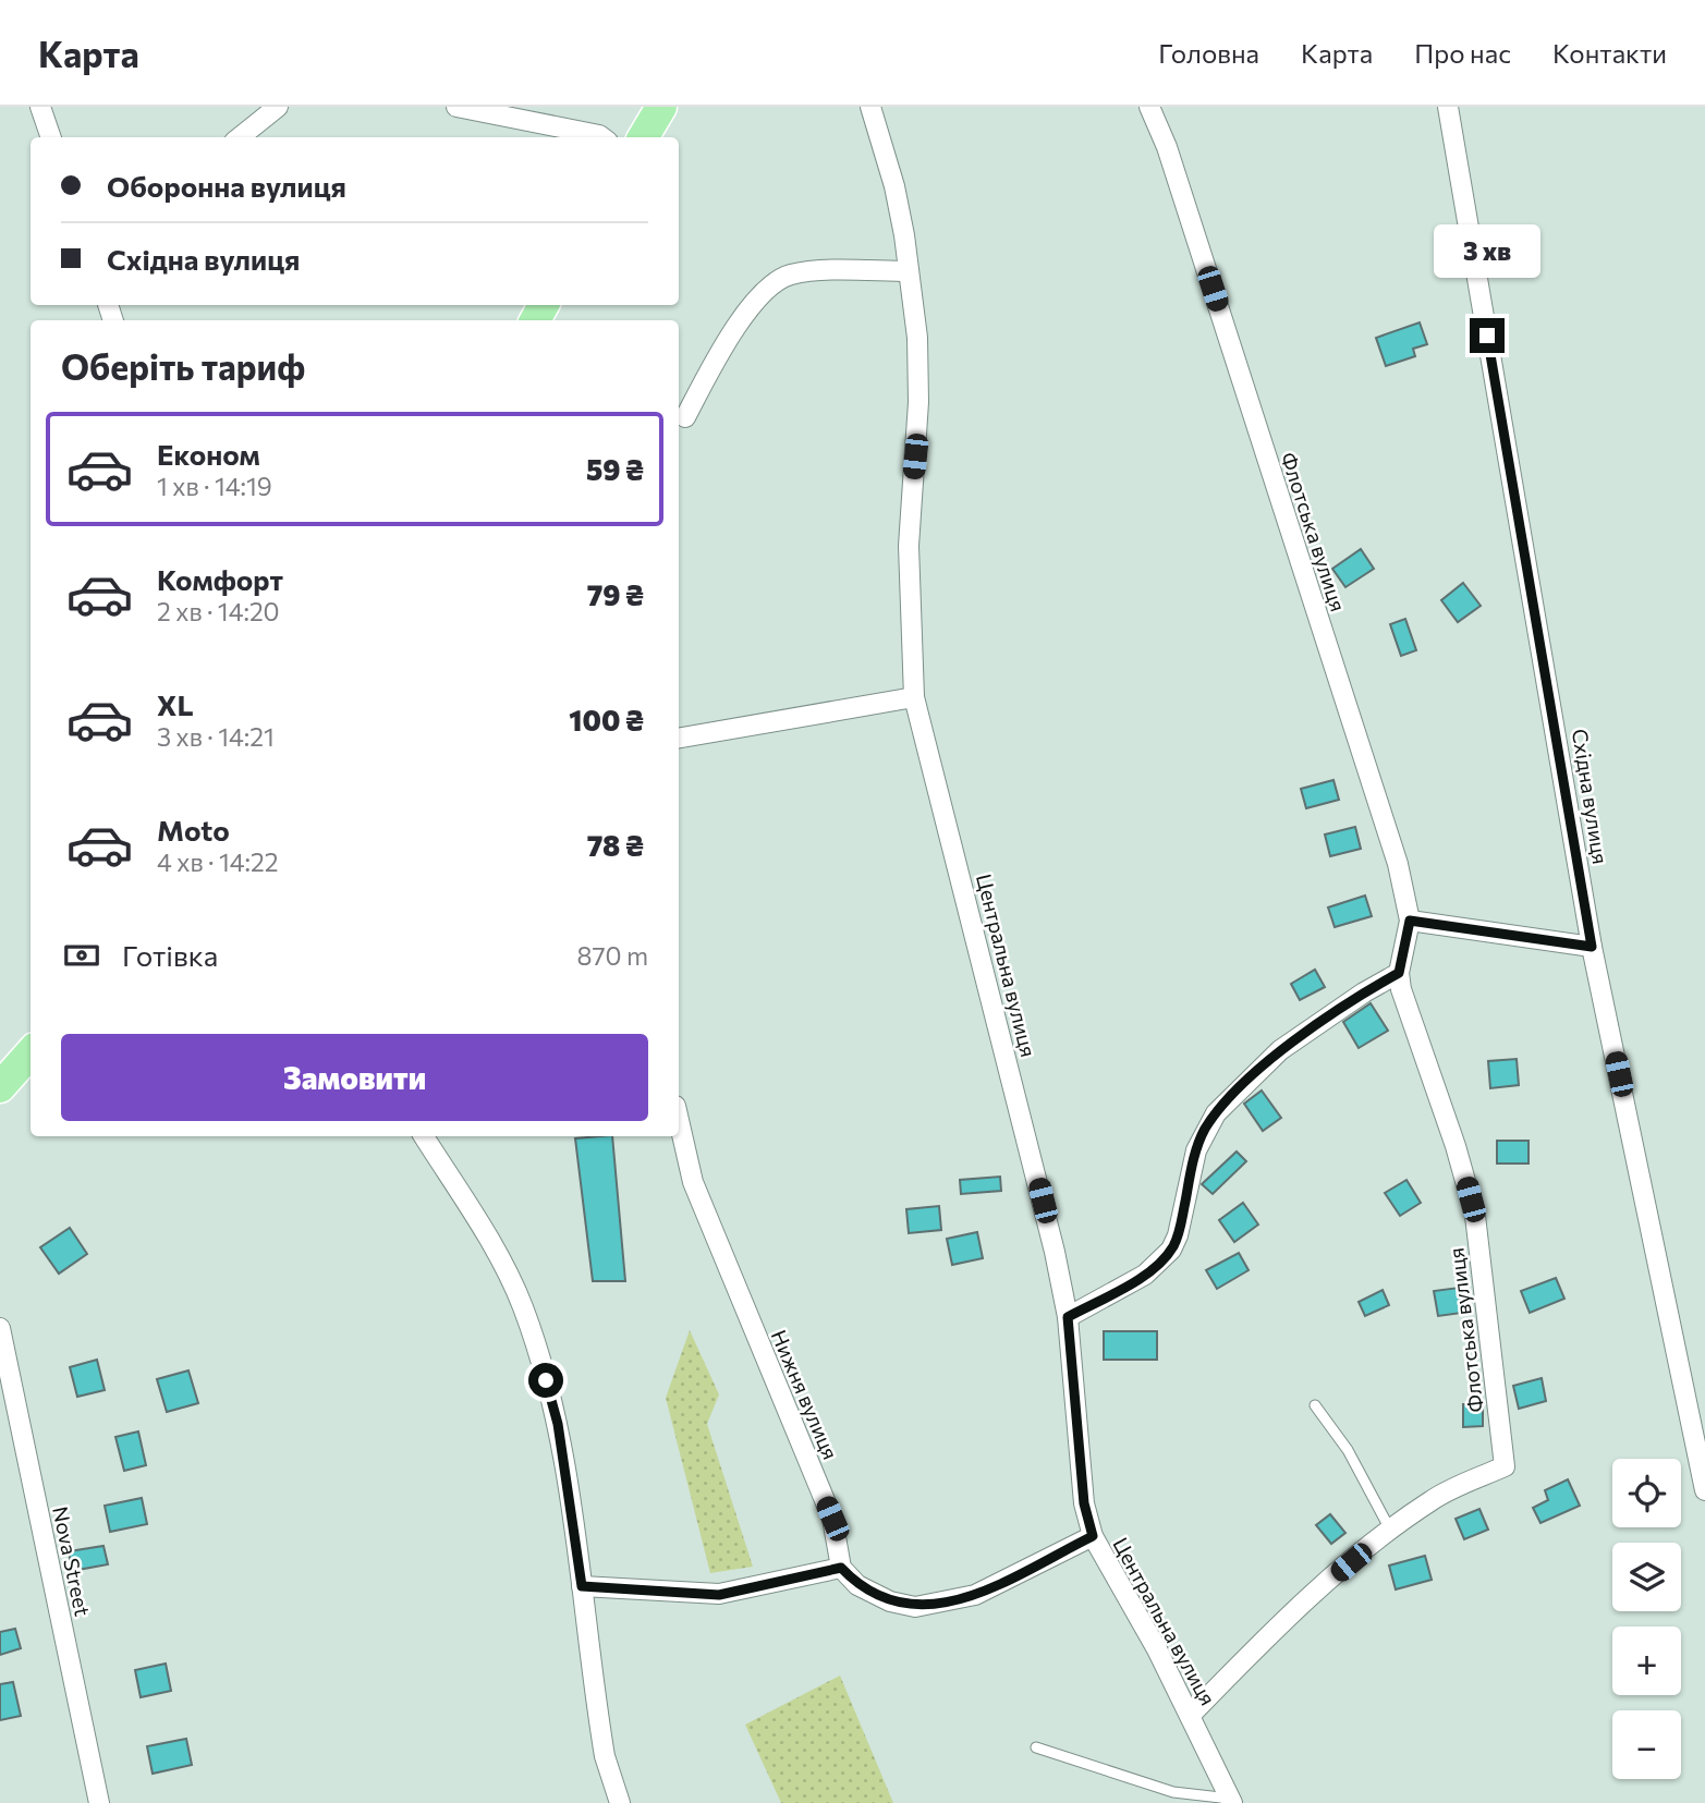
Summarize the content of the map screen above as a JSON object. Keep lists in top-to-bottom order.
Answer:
{
  "streets": {
    "street": [
      "Флотська вулиця",
      "Східна вулиця",
      "Центральна вулиця",
      "Нижня вулиця",
      "Nova Street"
    ]
  },
  "page": {
    "header": "Карта",
    "nav": [
      "Головна",
      "Карта",
      "Про нас",
      "Контакти"
    ],
    "banner": ["Оборонна вулиця", "Східна вулиця"],
    "bubble": "3 хв",
    "heading": "Оберіть тариф",
    "list": [
      {
        "name": "Економ",
        "note": "1 хв · 14:19",
        "value": "59 ₴"
      },
      {
        "name": "Комфорт",
        "note": "2 хв · 14:20",
        "value": "79 ₴"
      },
      {
        "name": "XL",
        "note": "3 хв · 14:21",
        "value": "100 ₴"
      },
      {
        "name": "Moto",
        "note": "4 хв · 14:22",
        "value": "78 ₴"
      }
    ],
    "pay": ["Готівка", "870 m"],
    "buttons": "Замовити",
    "map_buttons": ["+", "−"]
  }
}
